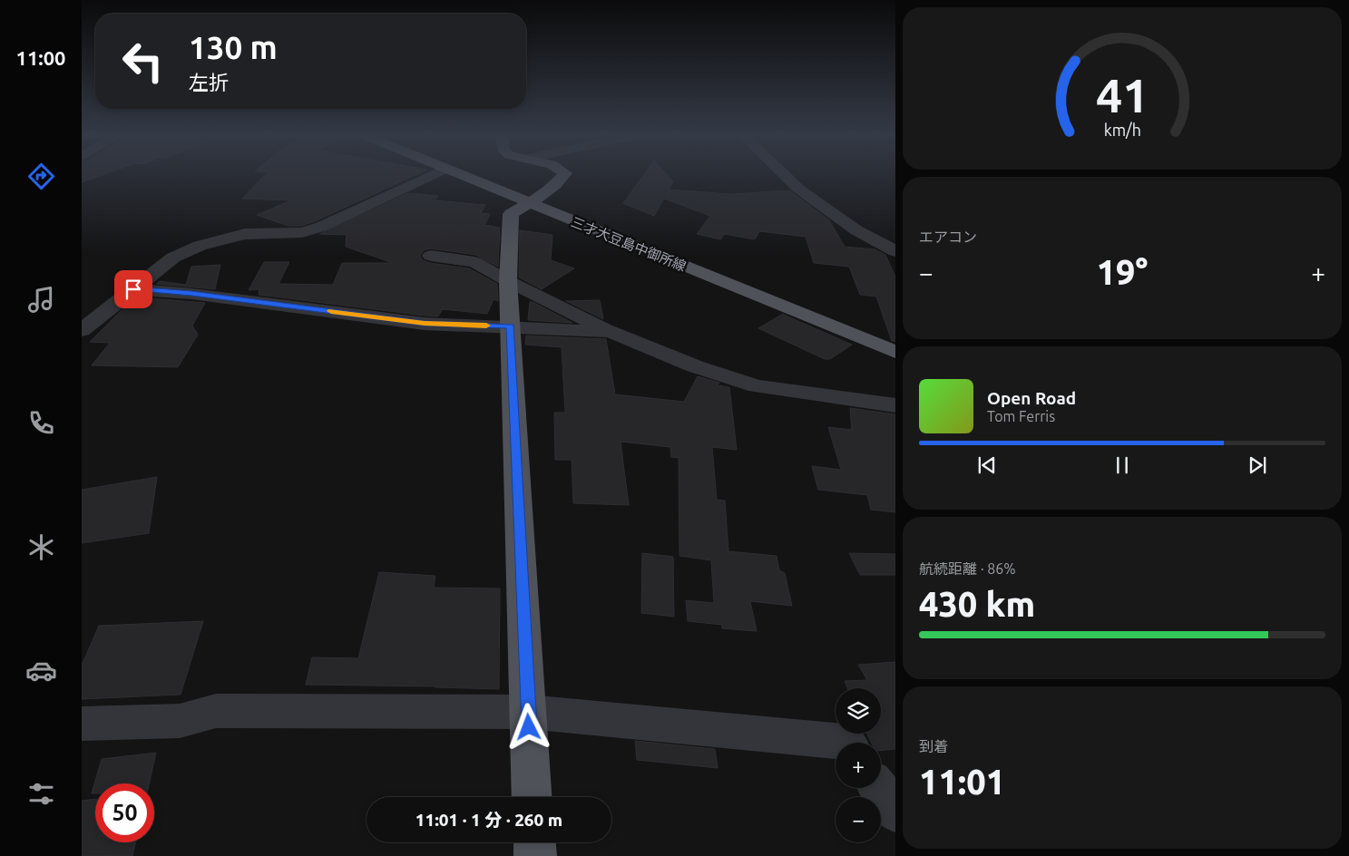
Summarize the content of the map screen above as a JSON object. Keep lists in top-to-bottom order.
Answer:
{
  "streets": {
    "main road": ["三才大豆島中御所線"]
  },
  "page": {
    "tabs": "11:00",
    "turn": ["130 m", "左折"],
    "tile": [
      "エアコン",
      ["航続距離 · 86%", "430 km"],
      ["到着", "11:01"]
    ],
    "heat": ["−", "19°", "+"],
    "song": ["Open Road", "Tom Ferris"],
    "map_buttons": ["+", "−"],
    "limit": "50",
    "trip": "11:01 · 1 分 · 260 m",
    "gauge": ["41", "km/h"]
  }
}
